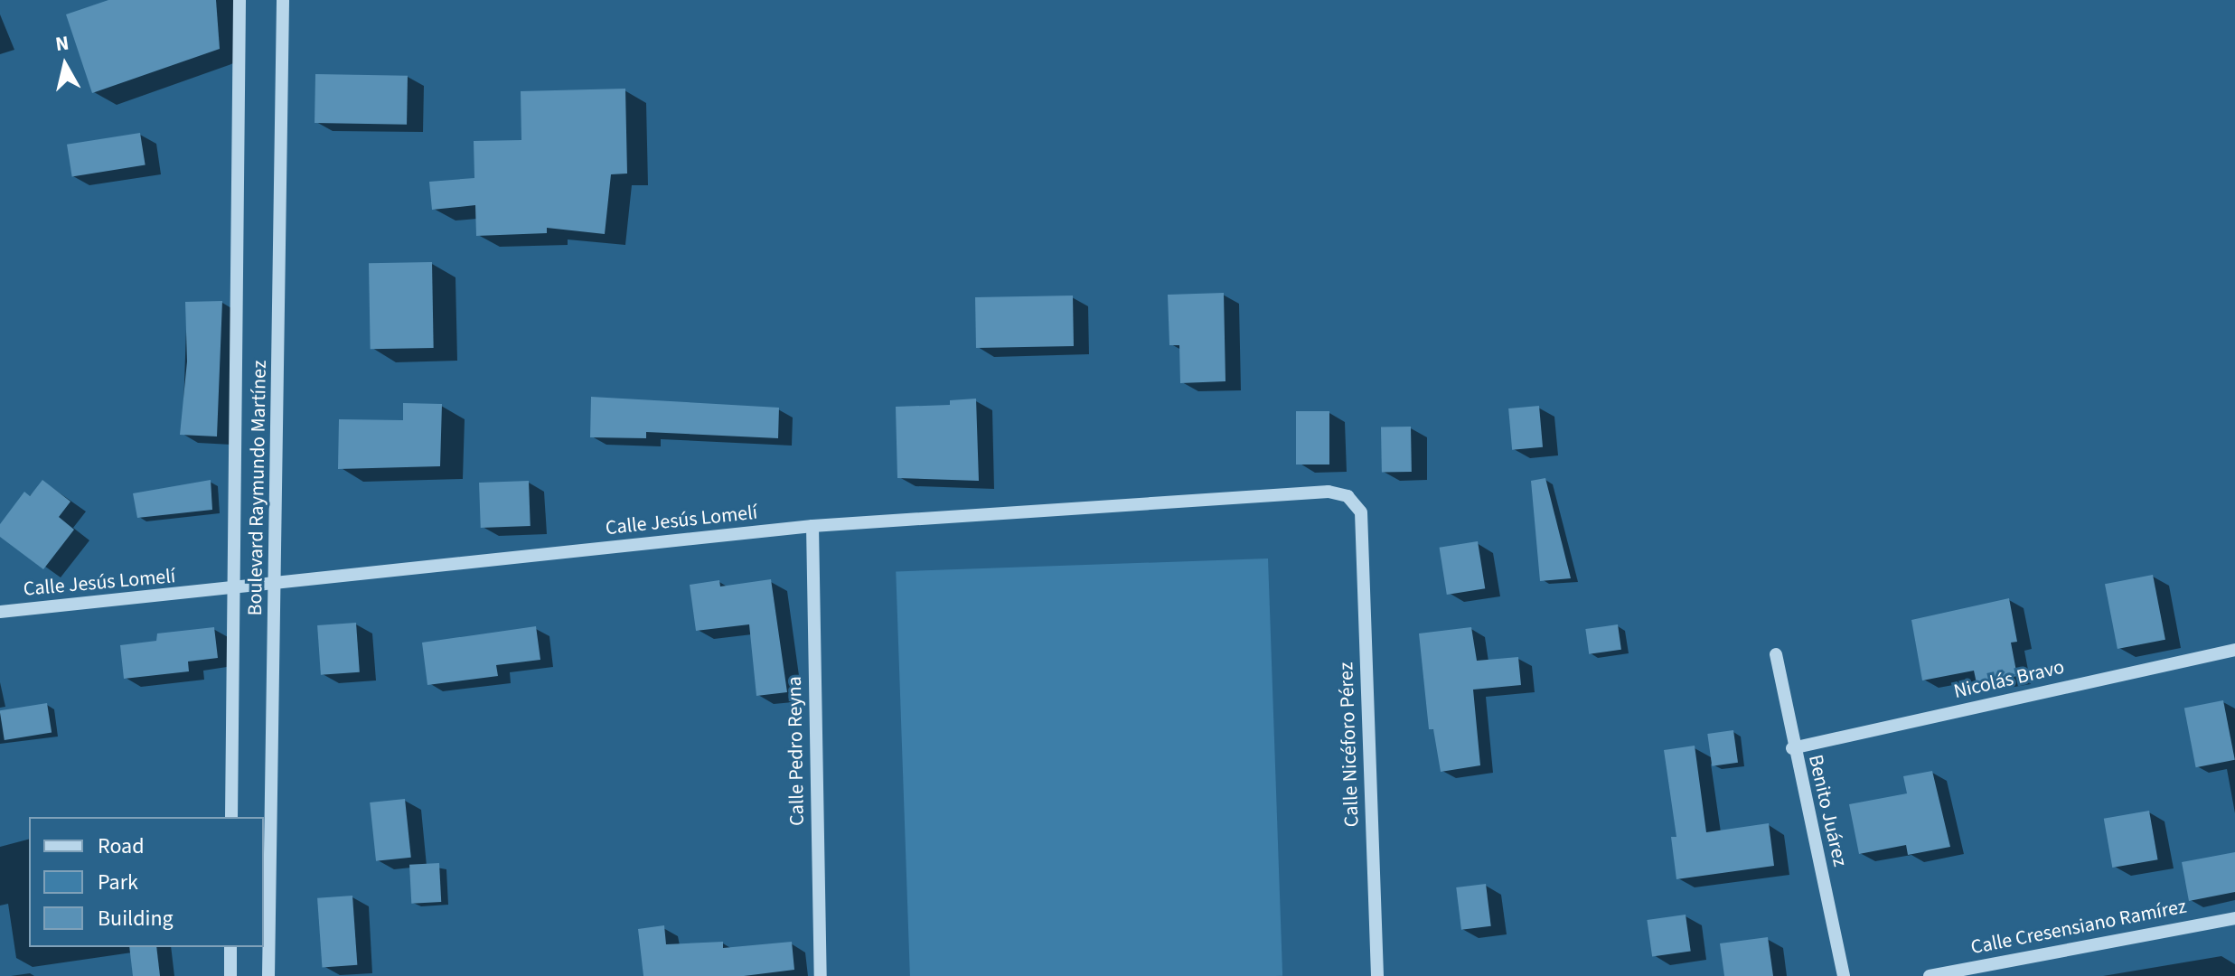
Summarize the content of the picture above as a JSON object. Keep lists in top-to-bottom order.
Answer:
{
  "streets": {
    "street": [
      "Boulevard Raymundo Martínez",
      "Calle Jesús Lomelí",
      "Nicolás Bravo",
      "Calle Nicéforo Pérez",
      "Calle Pedro Reyna",
      "Benito Juárez",
      "Calle Cresensiano Ramírez"
    ]
  },
  "crossings": [
    ["Boulevard Raymundo Martínez", "Calle Jesús Lomelí"],
    ["Calle Jesús Lomelí", "Calle Nicéforo Pérez"],
    ["Calle Jesús Lomelí", "Calle Pedro Reyna"],
    ["Nicolás Bravo", "Benito Juárez"]
  ],
  "legend": ["Road", "Park", "Building"],
  "north": "top"
}
